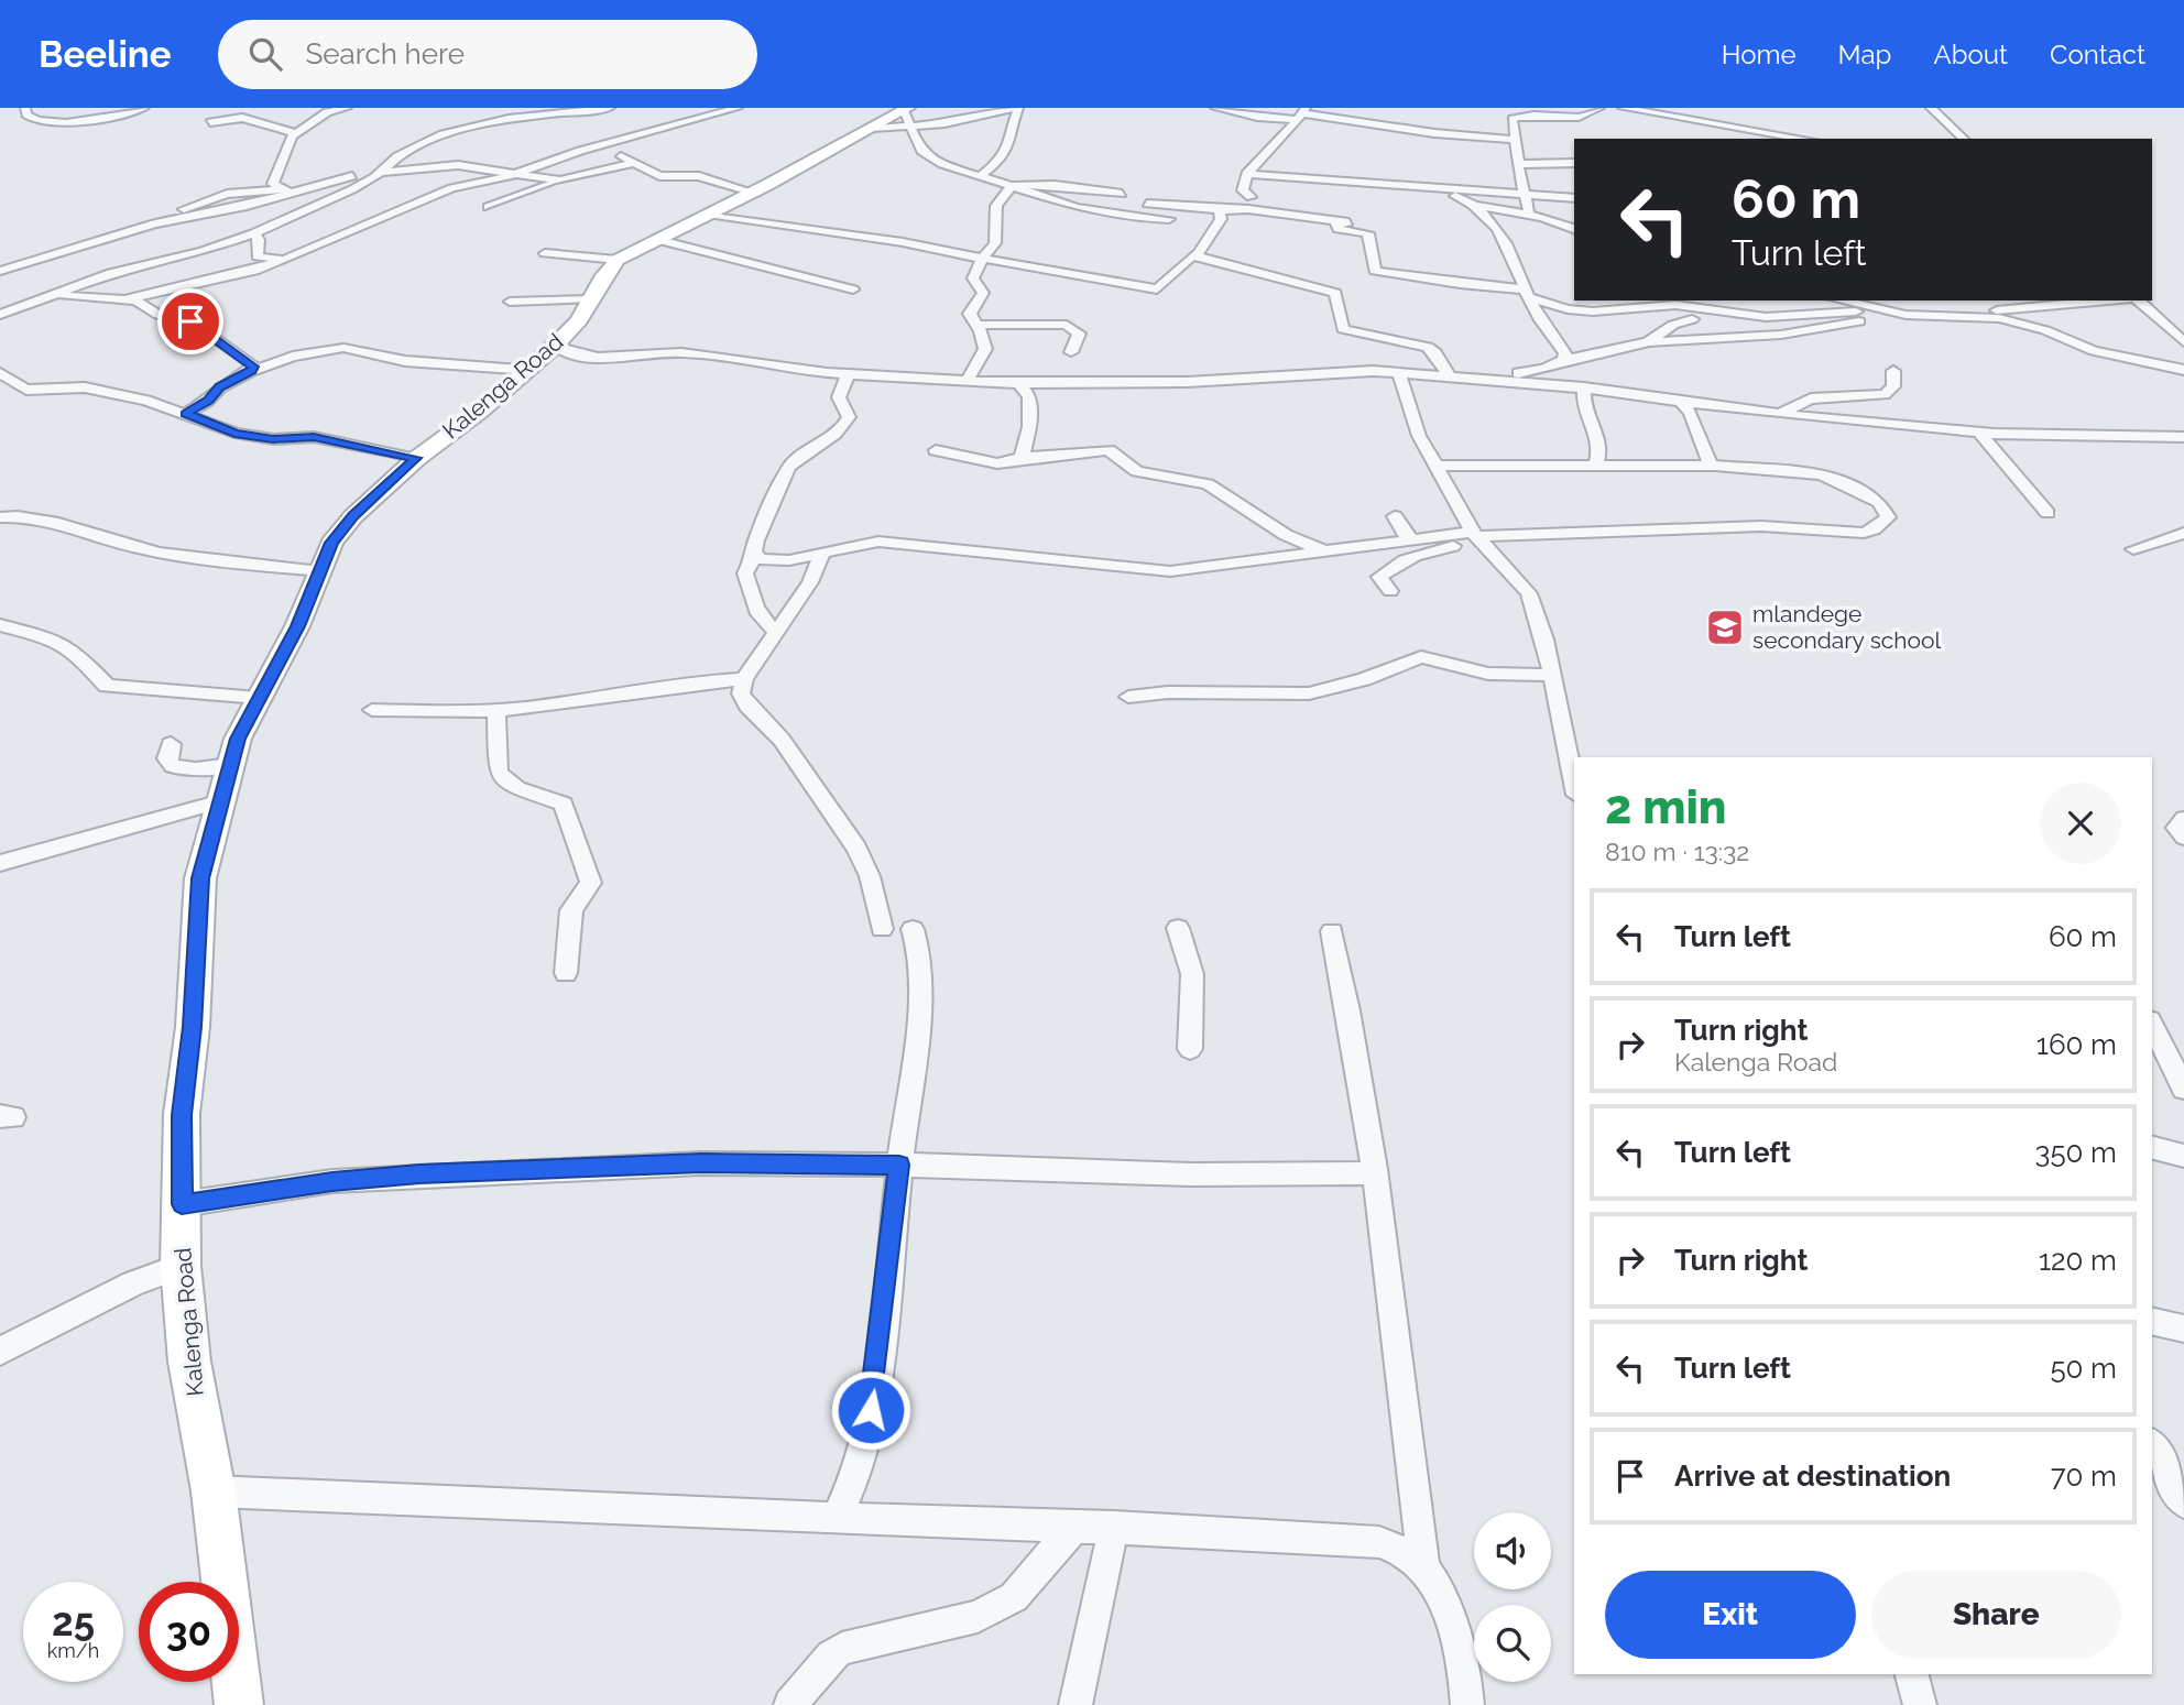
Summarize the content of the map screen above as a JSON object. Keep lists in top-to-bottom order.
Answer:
{
  "streets": {
    "main road": ["Kalenga Road"]
  },
  "places": {
    "school or university": ["mlandege secondary school"]
  },
  "page": {
    "header": "Beeline",
    "search": "Search here",
    "nav": [
      "Home",
      "Map",
      "About",
      "Contact"
    ],
    "turn": ["60 m", "Turn left"],
    "heading": ["2 min", "810 m · 13:32"],
    "list": [
      {
        "name": "Turn left",
        "value": "60 m"
      },
      {
        "name": "Turn right",
        "note": "Kalenga Road",
        "value": "160 m"
      },
      {
        "name": "Turn left",
        "value": "350 m"
      },
      {
        "name": "Turn right",
        "value": "120 m"
      },
      {
        "name": "Turn left",
        "value": "50 m"
      },
      {
        "name": "Arrive at destination",
        "value": "70 m"
      }
    ],
    "buttons": ["Exit", "Share"],
    "speed": "25 km/h",
    "limit": "30"
  }
}
